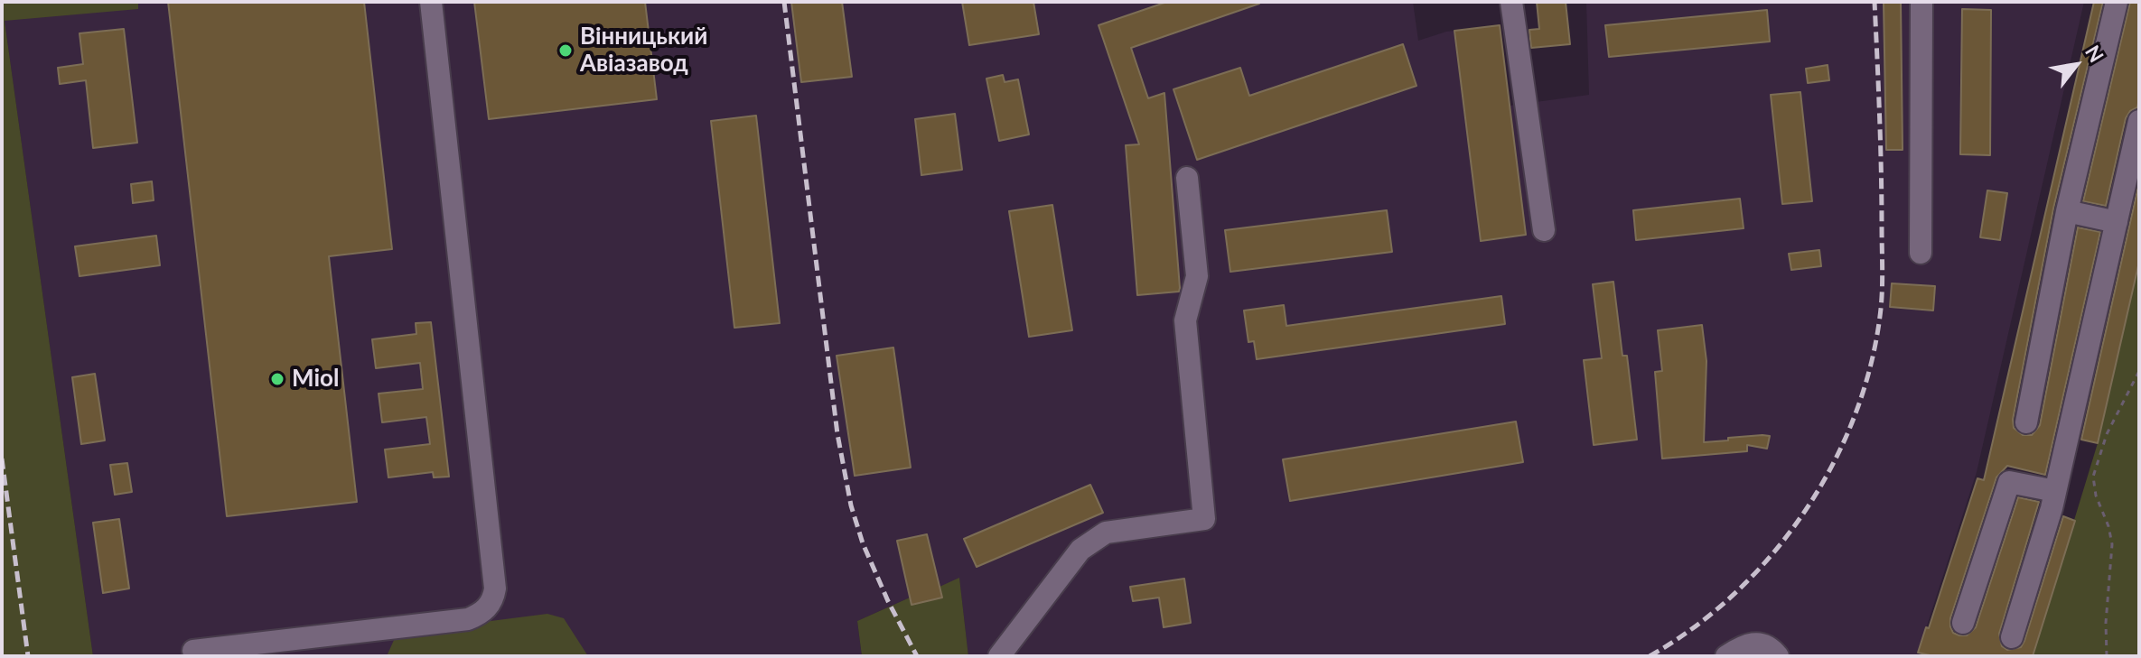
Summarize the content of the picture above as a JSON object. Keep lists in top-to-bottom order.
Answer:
{
  "places": ["Вінницький Авіазавод", "Miol"],
  "north": "top right"
}
